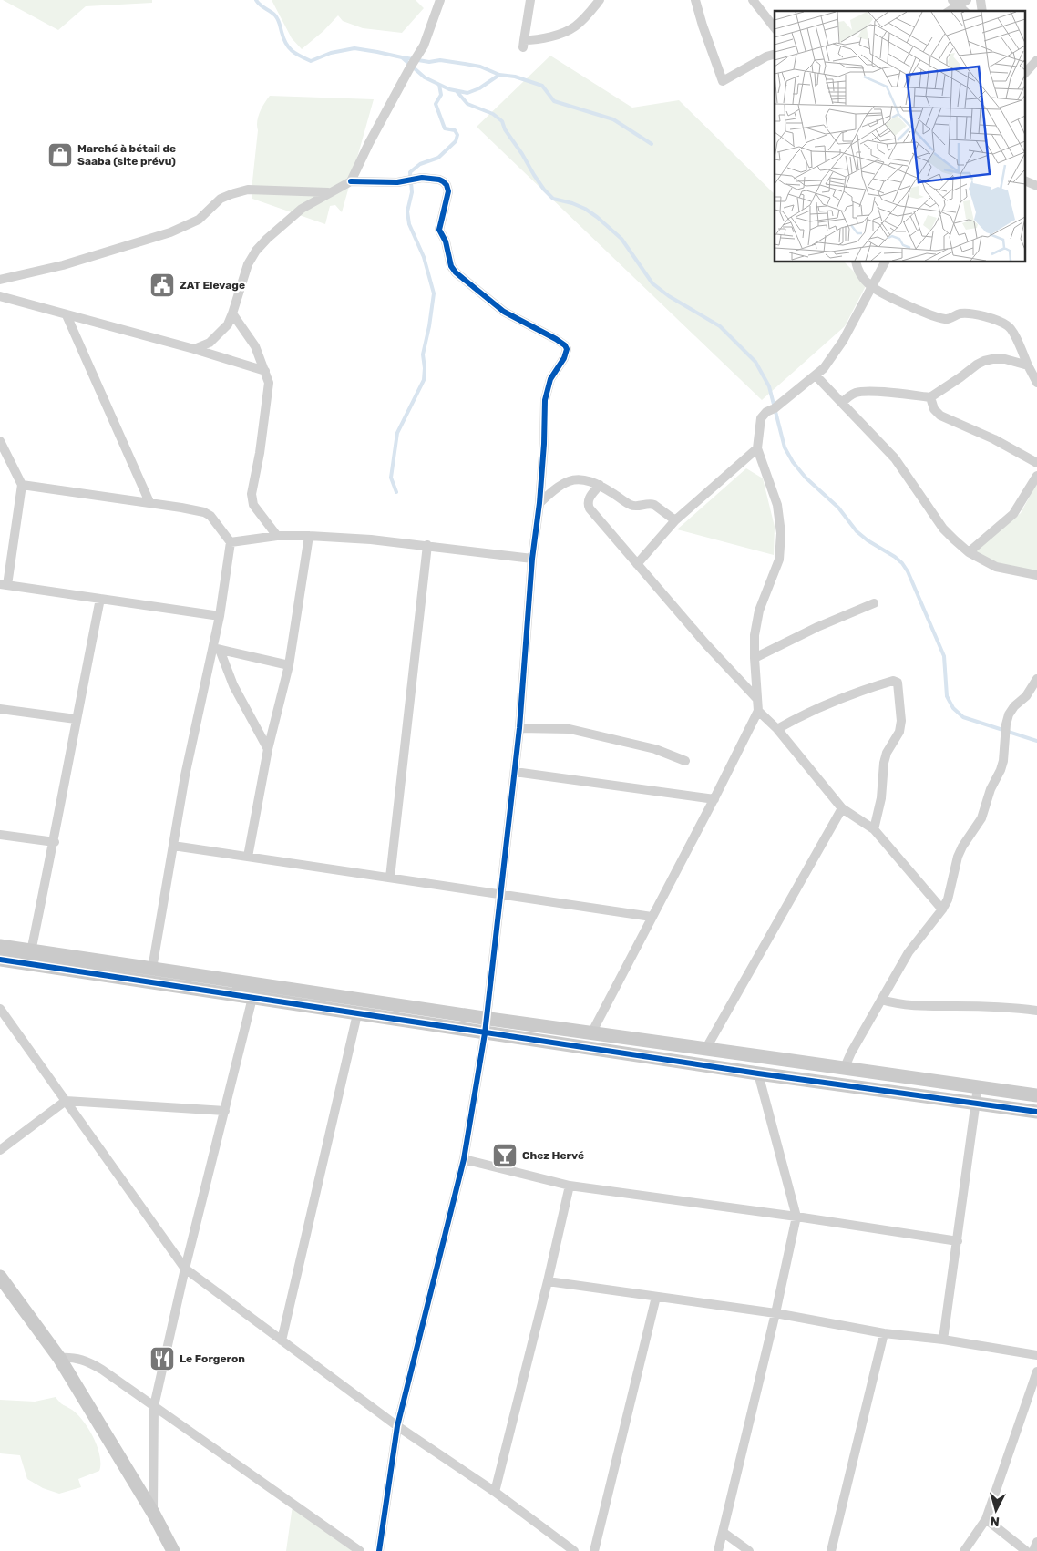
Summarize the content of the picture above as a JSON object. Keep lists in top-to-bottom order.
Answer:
{
  "places": {
    "shop": ["Marché à bétail de Saaba (site prévu)"],
    "public building": ["ZAT Elevage"],
    "bar": ["Chez Hervé"],
    "restaurant": ["Le Forgeron"]
  },
  "north": "bottom"
}
